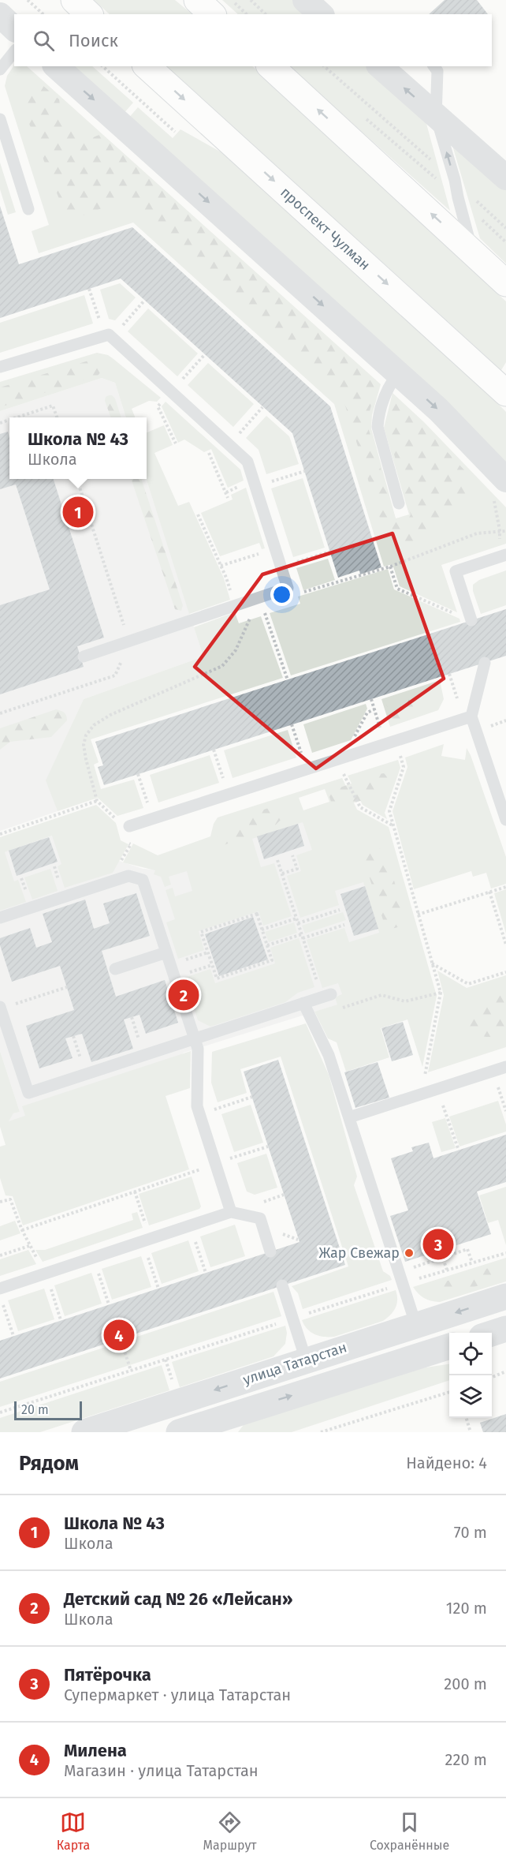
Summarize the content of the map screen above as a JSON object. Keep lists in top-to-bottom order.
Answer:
{
  "streets": {
    "main road": ["проспект Чулман"],
    "street": ["улица Татарстан"]
  },
  "places": ["Жар Свежар"],
  "scale_bar": "20 m",
  "page": {
    "search": "Поиск",
    "popup": ["Школа № 43", "Школа"],
    "pins": [
      "1",
      "2",
      "3",
      "4"
    ],
    "scale": "20 m",
    "heading": ["Рядом", "Найдено: 4"],
    "list": [
      {
        "mark": "1",
        "name": "Школа № 43",
        "note": "Школа",
        "value": "70 m"
      },
      {
        "mark": "2",
        "name": "Детский сад № 26 «Лейсан»",
        "note": "Школа",
        "value": "120 m"
      },
      {
        "mark": "3",
        "name": "Пятёрочка",
        "note": "Супермаркет · улица Татарстан",
        "value": "200 m"
      },
      {
        "mark": "4",
        "name": "Милена",
        "note": "Магазин · улица Татарстан",
        "value": "220 m"
      }
    ],
    "nav": ["Карта", "Маршрут", "Сохранённые"]
  }
}
